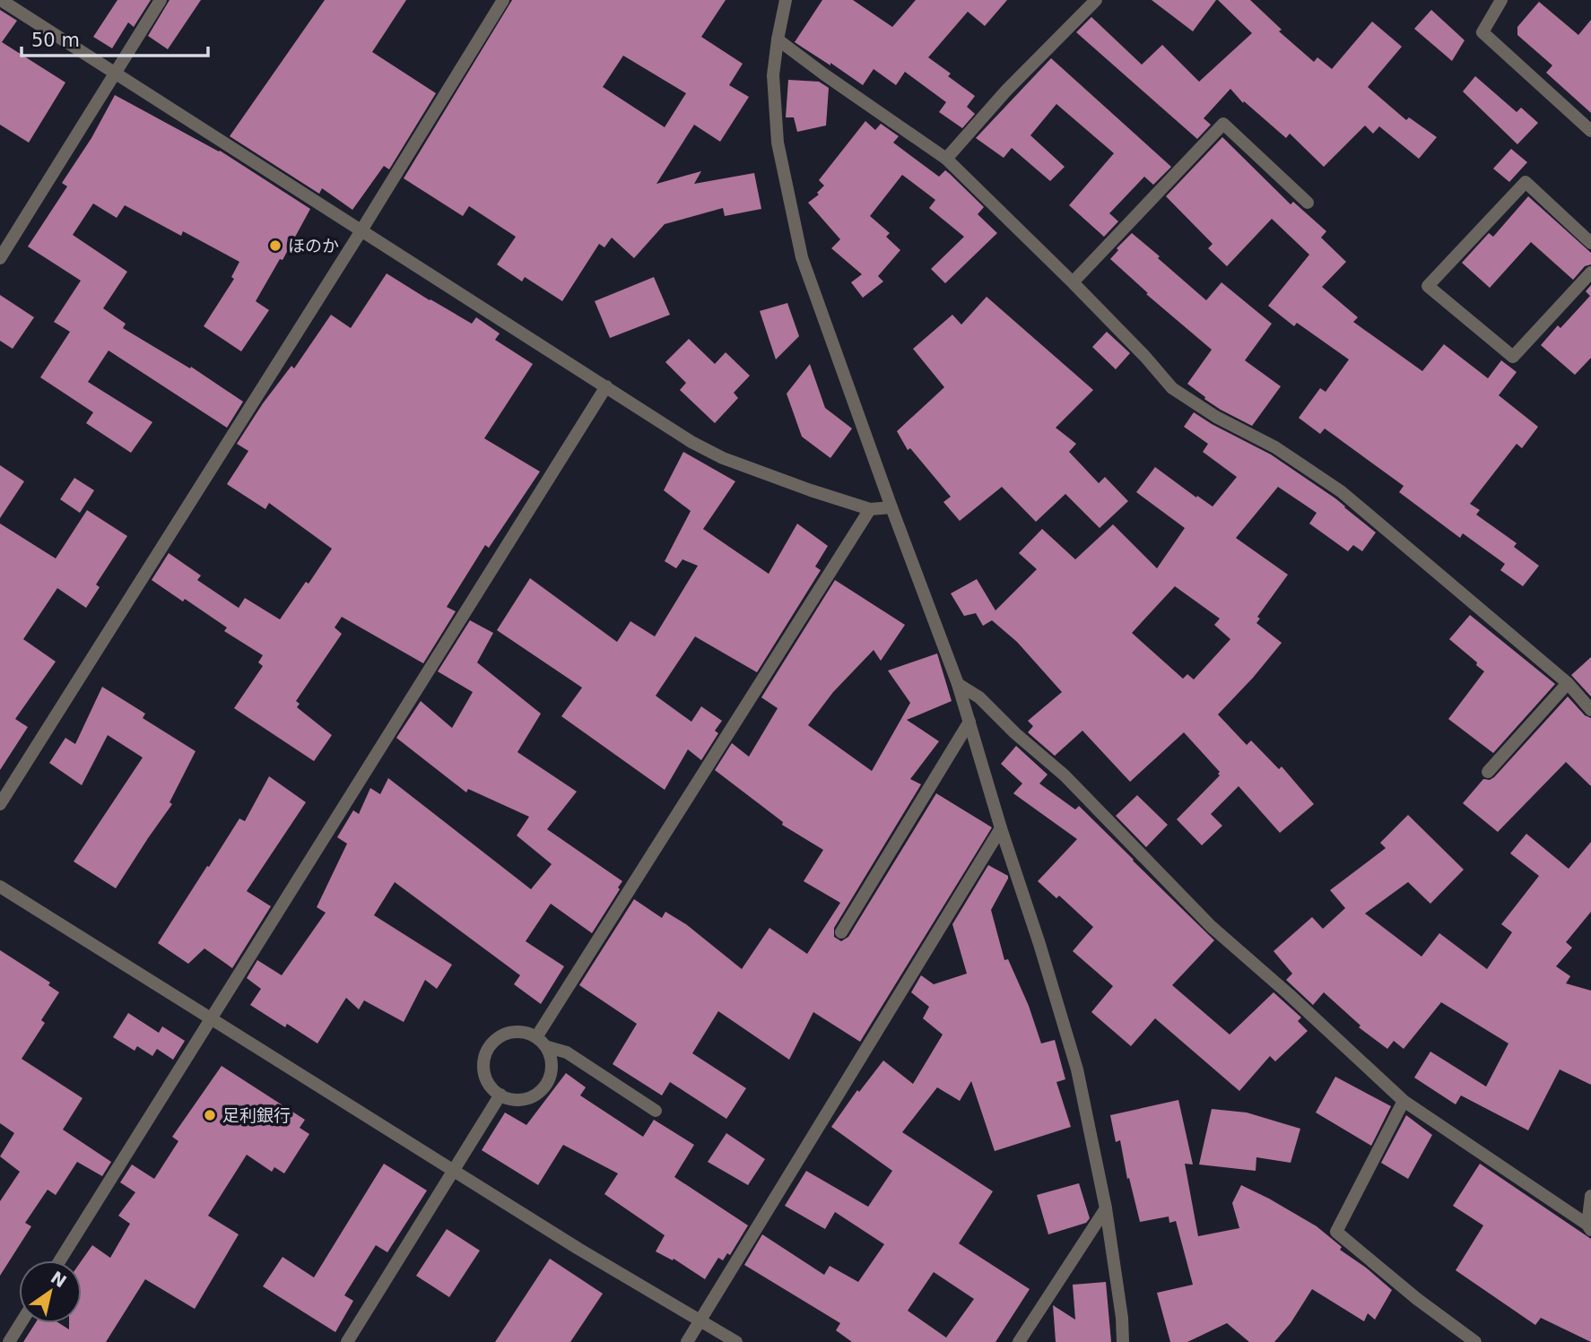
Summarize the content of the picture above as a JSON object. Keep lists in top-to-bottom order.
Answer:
{
  "places": ["ほのか", "足利銀行"],
  "scale_bar": "50 m",
  "north": "top right"
}
